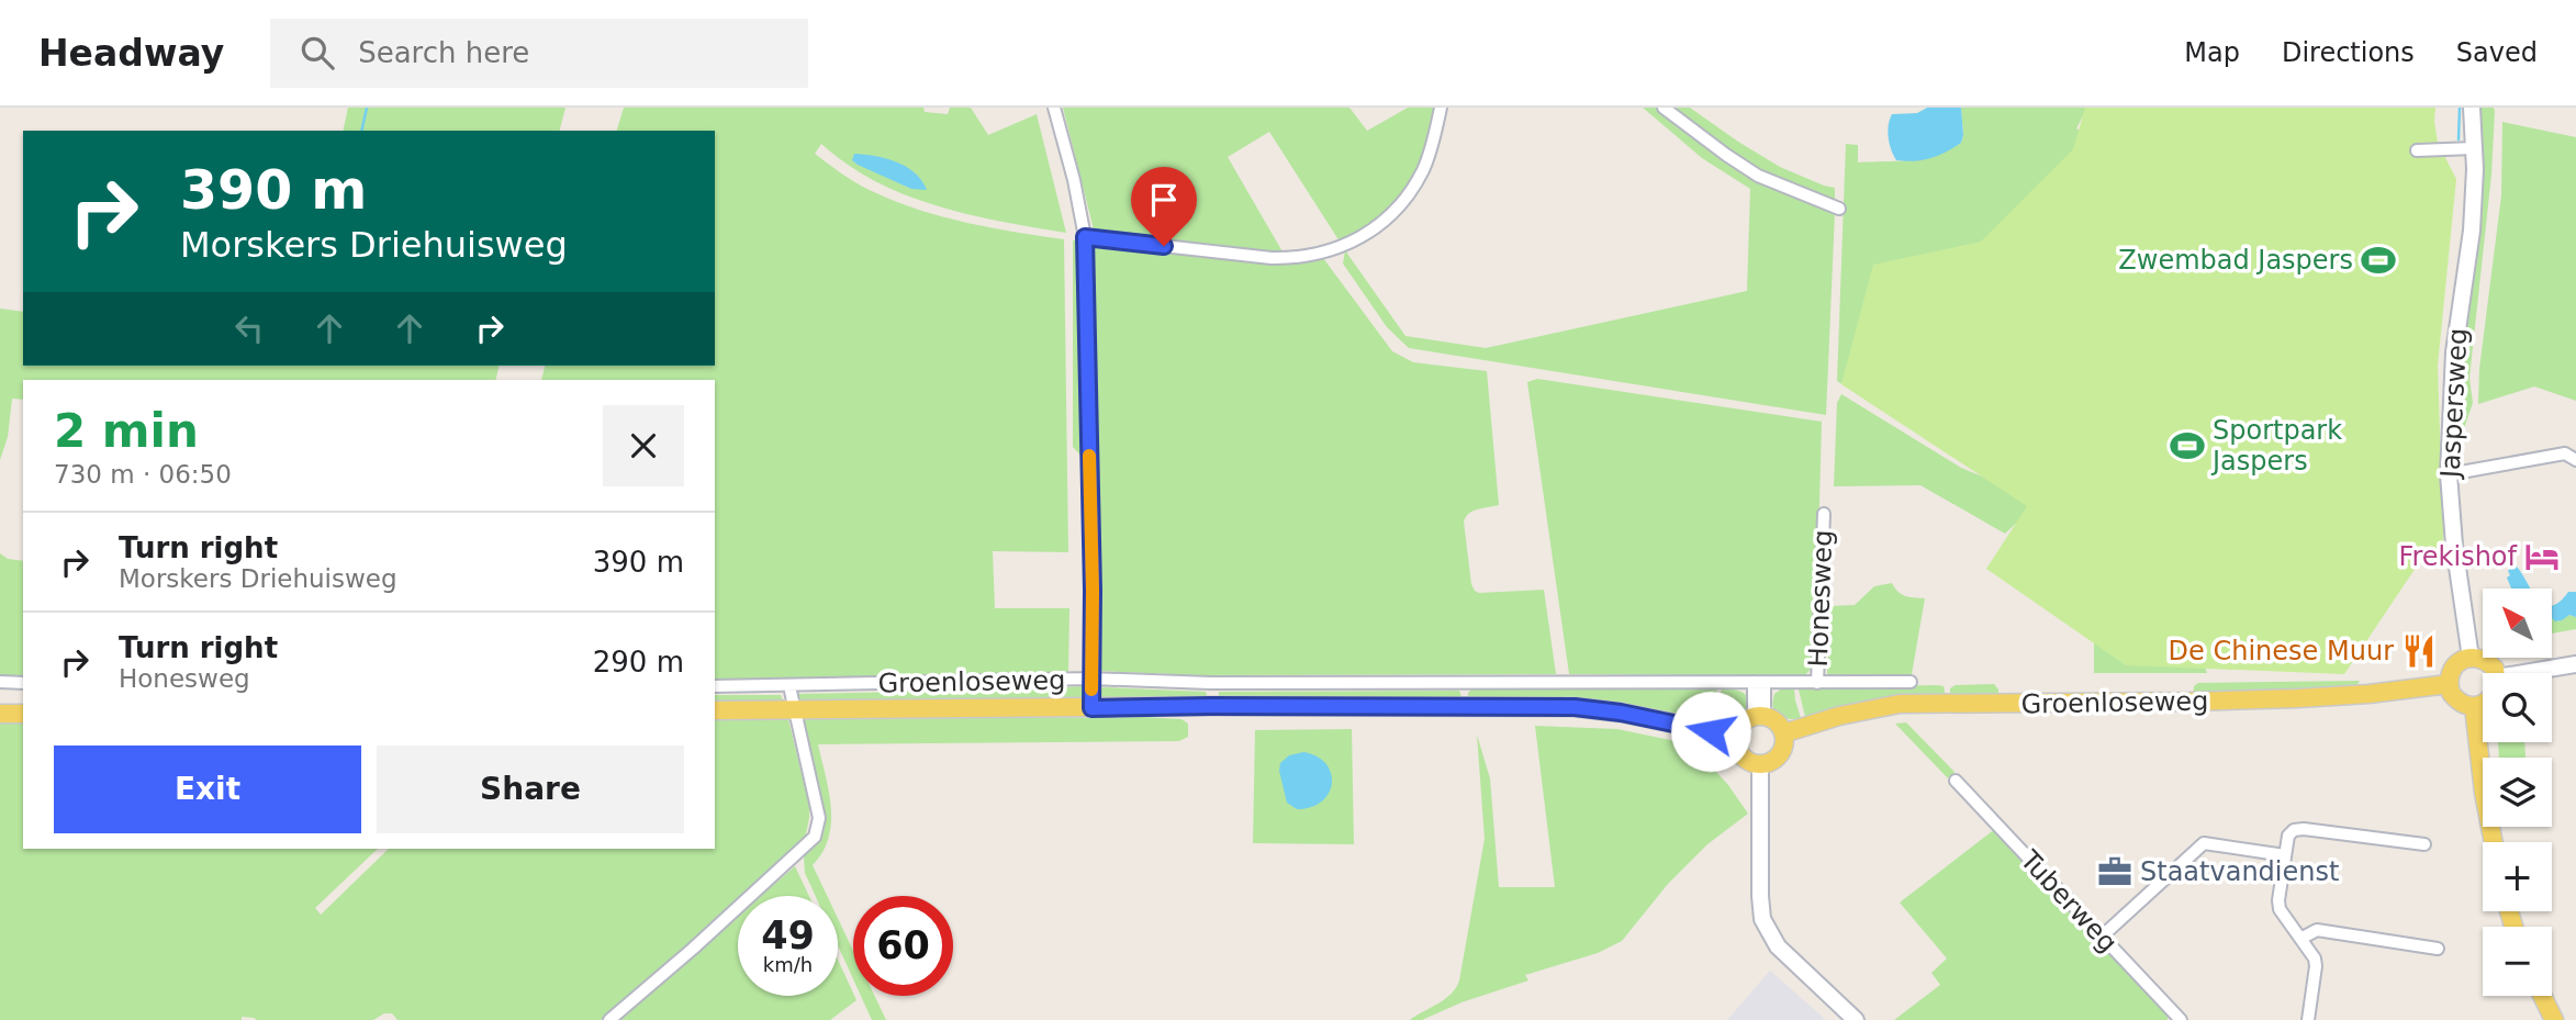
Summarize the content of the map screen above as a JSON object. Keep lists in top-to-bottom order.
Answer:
{
  "streets": {
    "main road": ["Groenloseweg"],
    "street": ["Jaspersweg", "Honesweg", "Tuberweg"]
  },
  "crossings": [
    ["Honesweg", "Groenloseweg"]
  ],
  "places": {
    "sports": ["Zwembad Jaspers", "Sportpark Jaspers"],
    "hotel": ["Frekishof"],
    "restaurant": ["De Chinese Muur"],
    "office": ["Staatvandienst"]
  },
  "north": "top left",
  "page": {
    "header": "Headway",
    "search": "Search here",
    "nav": ["Map", "Directions", "Saved"],
    "turn": ["390 m", "Morskers Driehuisweg"],
    "heading": ["2 min", "730 m · 06:50"],
    "list": [
      {
        "name": "Turn right",
        "note": "Morskers Driehuisweg",
        "value": "390 m"
      },
      {
        "name": "Turn right",
        "note": "Honesweg",
        "value": "290 m"
      }
    ],
    "map_buttons": ["+", "−"],
    "buttons": ["Exit", "Share"],
    "speed": "49 km/h",
    "limit": "60"
  }
}
